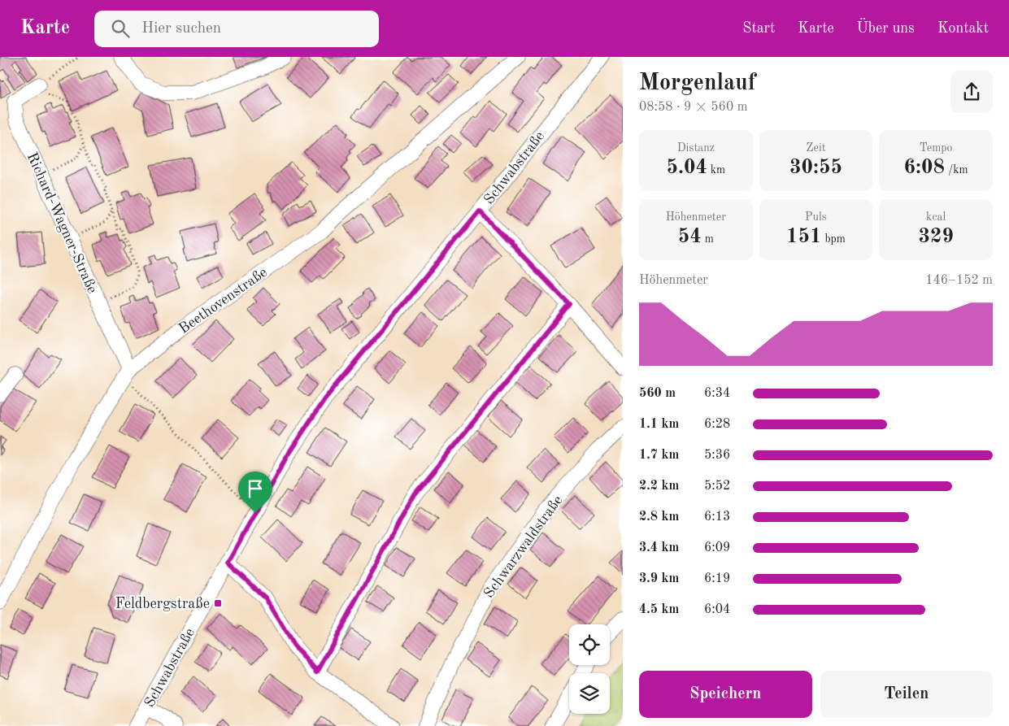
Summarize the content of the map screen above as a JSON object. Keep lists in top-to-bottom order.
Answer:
{
  "streets": {
    "street": [
      "Schwabstraße",
      "Richard-Wagner-Straße",
      "Beethovenstraße",
      "Schwarzwaldstraße"
    ]
  },
  "crossings": [
    ["Richard-Wagner-Straße", "Beethovenstraße"]
  ],
  "places": {
    "transit": ["Feldbergstraße"]
  },
  "page": {
    "header": "Karte",
    "search": "Hier suchen",
    "nav": [
      "Start",
      "Karte",
      "Über uns",
      "Kontakt"
    ],
    "heading": ["Morgenlauf", "08:58 · 9 × 560 m"],
    "stats": [
      ["Distanz", "5.04 km"],
      ["Zeit", "30:55"],
      ["Tempo", "6:08 /km"],
      ["Höhenmeter", "54 m"],
      ["Puls", "151 bpm"],
      ["kcal", "329"]
    ],
    "chart": ["Höhenmeter", "146–152 m"],
    "list": [
      {
        "name": "560 m",
        "note": "6:34"
      },
      {
        "name": "1.1 km",
        "note": "6:28"
      },
      {
        "name": "1.7 km",
        "note": "5:36"
      },
      {
        "name": "2.2 km",
        "note": "5:52"
      },
      {
        "name": "2.8 km",
        "note": "6:13"
      },
      {
        "name": "3.4 km",
        "note": "6:09"
      },
      {
        "name": "3.9 km",
        "note": "6:19"
      },
      {
        "name": "4.5 km",
        "note": "6:04"
      }
    ],
    "buttons": ["Speichern", "Teilen"]
  }
}
